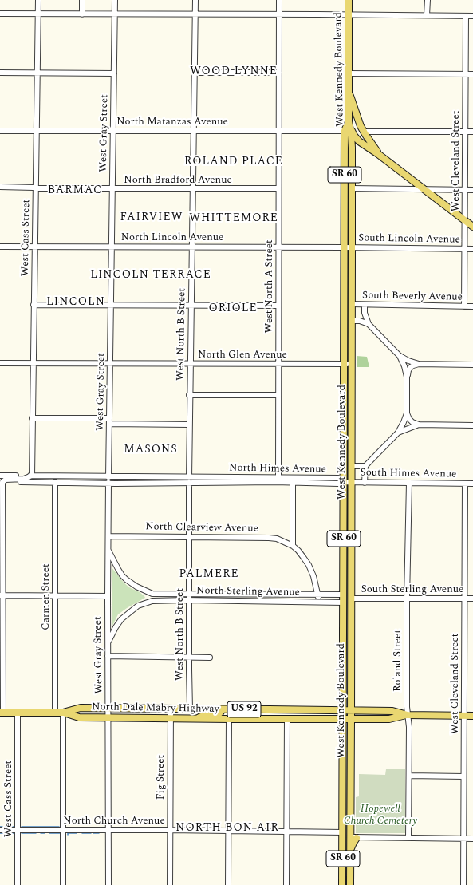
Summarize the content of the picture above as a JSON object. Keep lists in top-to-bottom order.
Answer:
{
  "streets": {
    "main road": [
      "West Kennedy Boulevard",
      "SR 60",
      "North Dale Mabry Highway",
      "US 92"
    ],
    "street": [
      "North Matanzas Avenue",
      "West Gray Street",
      "West Cleveland Street",
      "North Bradford Avenue",
      "West Cass Street",
      "North Lincoln Avenue",
      "South Lincoln Avenue",
      "West North A Street",
      "South Beverly Avenue",
      "West North B Street",
      "North Glen Avenue",
      "North Himes Avenue",
      "South Himes Avenue",
      "North Clearview Avenue",
      "South Sterling Avenue",
      "North Sterling Avenue",
      "Carmen Street",
      "Roland Street",
      "Fig Street",
      "North Church Avenue"
    ]
  },
  "crossings": [
    ["West Kennedy Boulevard", "North Matanzas Avenue"],
    ["West Kennedy Boulevard", "SR 60"],
    ["West Kennedy Boulevard", "North Lincoln Avenue"],
    ["West Kennedy Boulevard", "South Lincoln Avenue"],
    ["West Kennedy Boulevard", "South Beverly Avenue"],
    ["West Kennedy Boulevard", "North Glen Avenue"],
    ["West Kennedy Boulevard", "North Himes Avenue"],
    ["West Kennedy Boulevard", "South Himes Avenue"],
    ["West Kennedy Boulevard", "South Sterling Avenue"],
    ["West Kennedy Boulevard", "North Sterling Avenue"],
    ["West Kennedy Boulevard", "North Dale Mabry Highway"],
    ["West Kennedy Boulevard", "US 92"],
    ["West Kennedy Boulevard", "North Church Avenue"],
    ["North Matanzas Avenue", "West Gray Street"],
    ["North Matanzas Avenue", "SR 60"],
    ["North Matanzas Avenue", "West Cass Street"],
    ["North Matanzas Avenue", "West North A Street"],
    ["North Matanzas Avenue", "West North B Street"],
    ["West Gray Street", "North Bradford Avenue"],
    ["West Gray Street", "North Lincoln Avenue"],
    ["West Gray Street", "North Glen Avenue"],
    ["West Gray Street", "North Himes Avenue"],
    ["West Gray Street", "North Clearview Avenue"],
    ["West Gray Street", "North Sterling Avenue"],
    ["West Gray Street", "North Dale Mabry Highway"],
    ["West Gray Street", "North Church Avenue"],
    ["West Cleveland Street", "South Lincoln Avenue"],
    ["West Cleveland Street", "South Beverly Avenue"],
    ["West Cleveland Street", "South Himes Avenue"],
    ["West Cleveland Street", "South Sterling Avenue"],
    ["West Cleveland Street", "US 92"],
    ["North Bradford Avenue", "West Cass Street"],
    ["North Bradford Avenue", "West North A Street"],
    ["North Bradford Avenue", "West North B Street"],
    ["West Cass Street", "North Lincoln Avenue"],
    ["West Cass Street", "North Glen Avenue"],
    ["West Cass Street", "North Himes Avenue"],
    ["West Cass Street", "North Dale Mabry Highway"],
    ["West Cass Street", "North Church Avenue"],
    ["North Lincoln Avenue", "South Lincoln Avenue"],
    ["North Lincoln Avenue", "West North A Street"],
    ["North Lincoln Avenue", "West North B Street"],
    ["West North A Street", "North Glen Avenue"],
    ["West North A Street", "North Himes Avenue"],
    ["West North B Street", "North Glen Avenue"],
    ["West North B Street", "North Himes Avenue"],
    ["West North B Street", "North Clearview Avenue"],
    ["West North B Street", "North Sterling Avenue"],
    ["West North B Street", "North Dale Mabry Highway"],
    ["North Himes Avenue", "South Himes Avenue"],
    ["North Himes Avenue", "Carmen Street"],
    ["South Himes Avenue", "Roland Street"],
    ["South Sterling Avenue", "Roland Street"],
    ["Carmen Street", "North Dale Mabry Highway"],
    ["Roland Street", "US 92"],
    ["North Dale Mabry Highway", "US 92"],
    ["North Dale Mabry Highway", "Fig Street"],
    ["Fig Street", "North Church Avenue"]
  ],
  "districts": [
    "WOOD LYNNE",
    "ROLAND PLACE",
    "BARMAC",
    "FAIRVIEW",
    "WHITTEMORE",
    "LINCOLN TERRACE",
    "LINCOLN",
    "ORIOLE",
    "MASONS",
    "PALMERE",
    "NORTH BON AIR"
  ],
  "parks": ["Hopewell Church Cemetery"]
}
